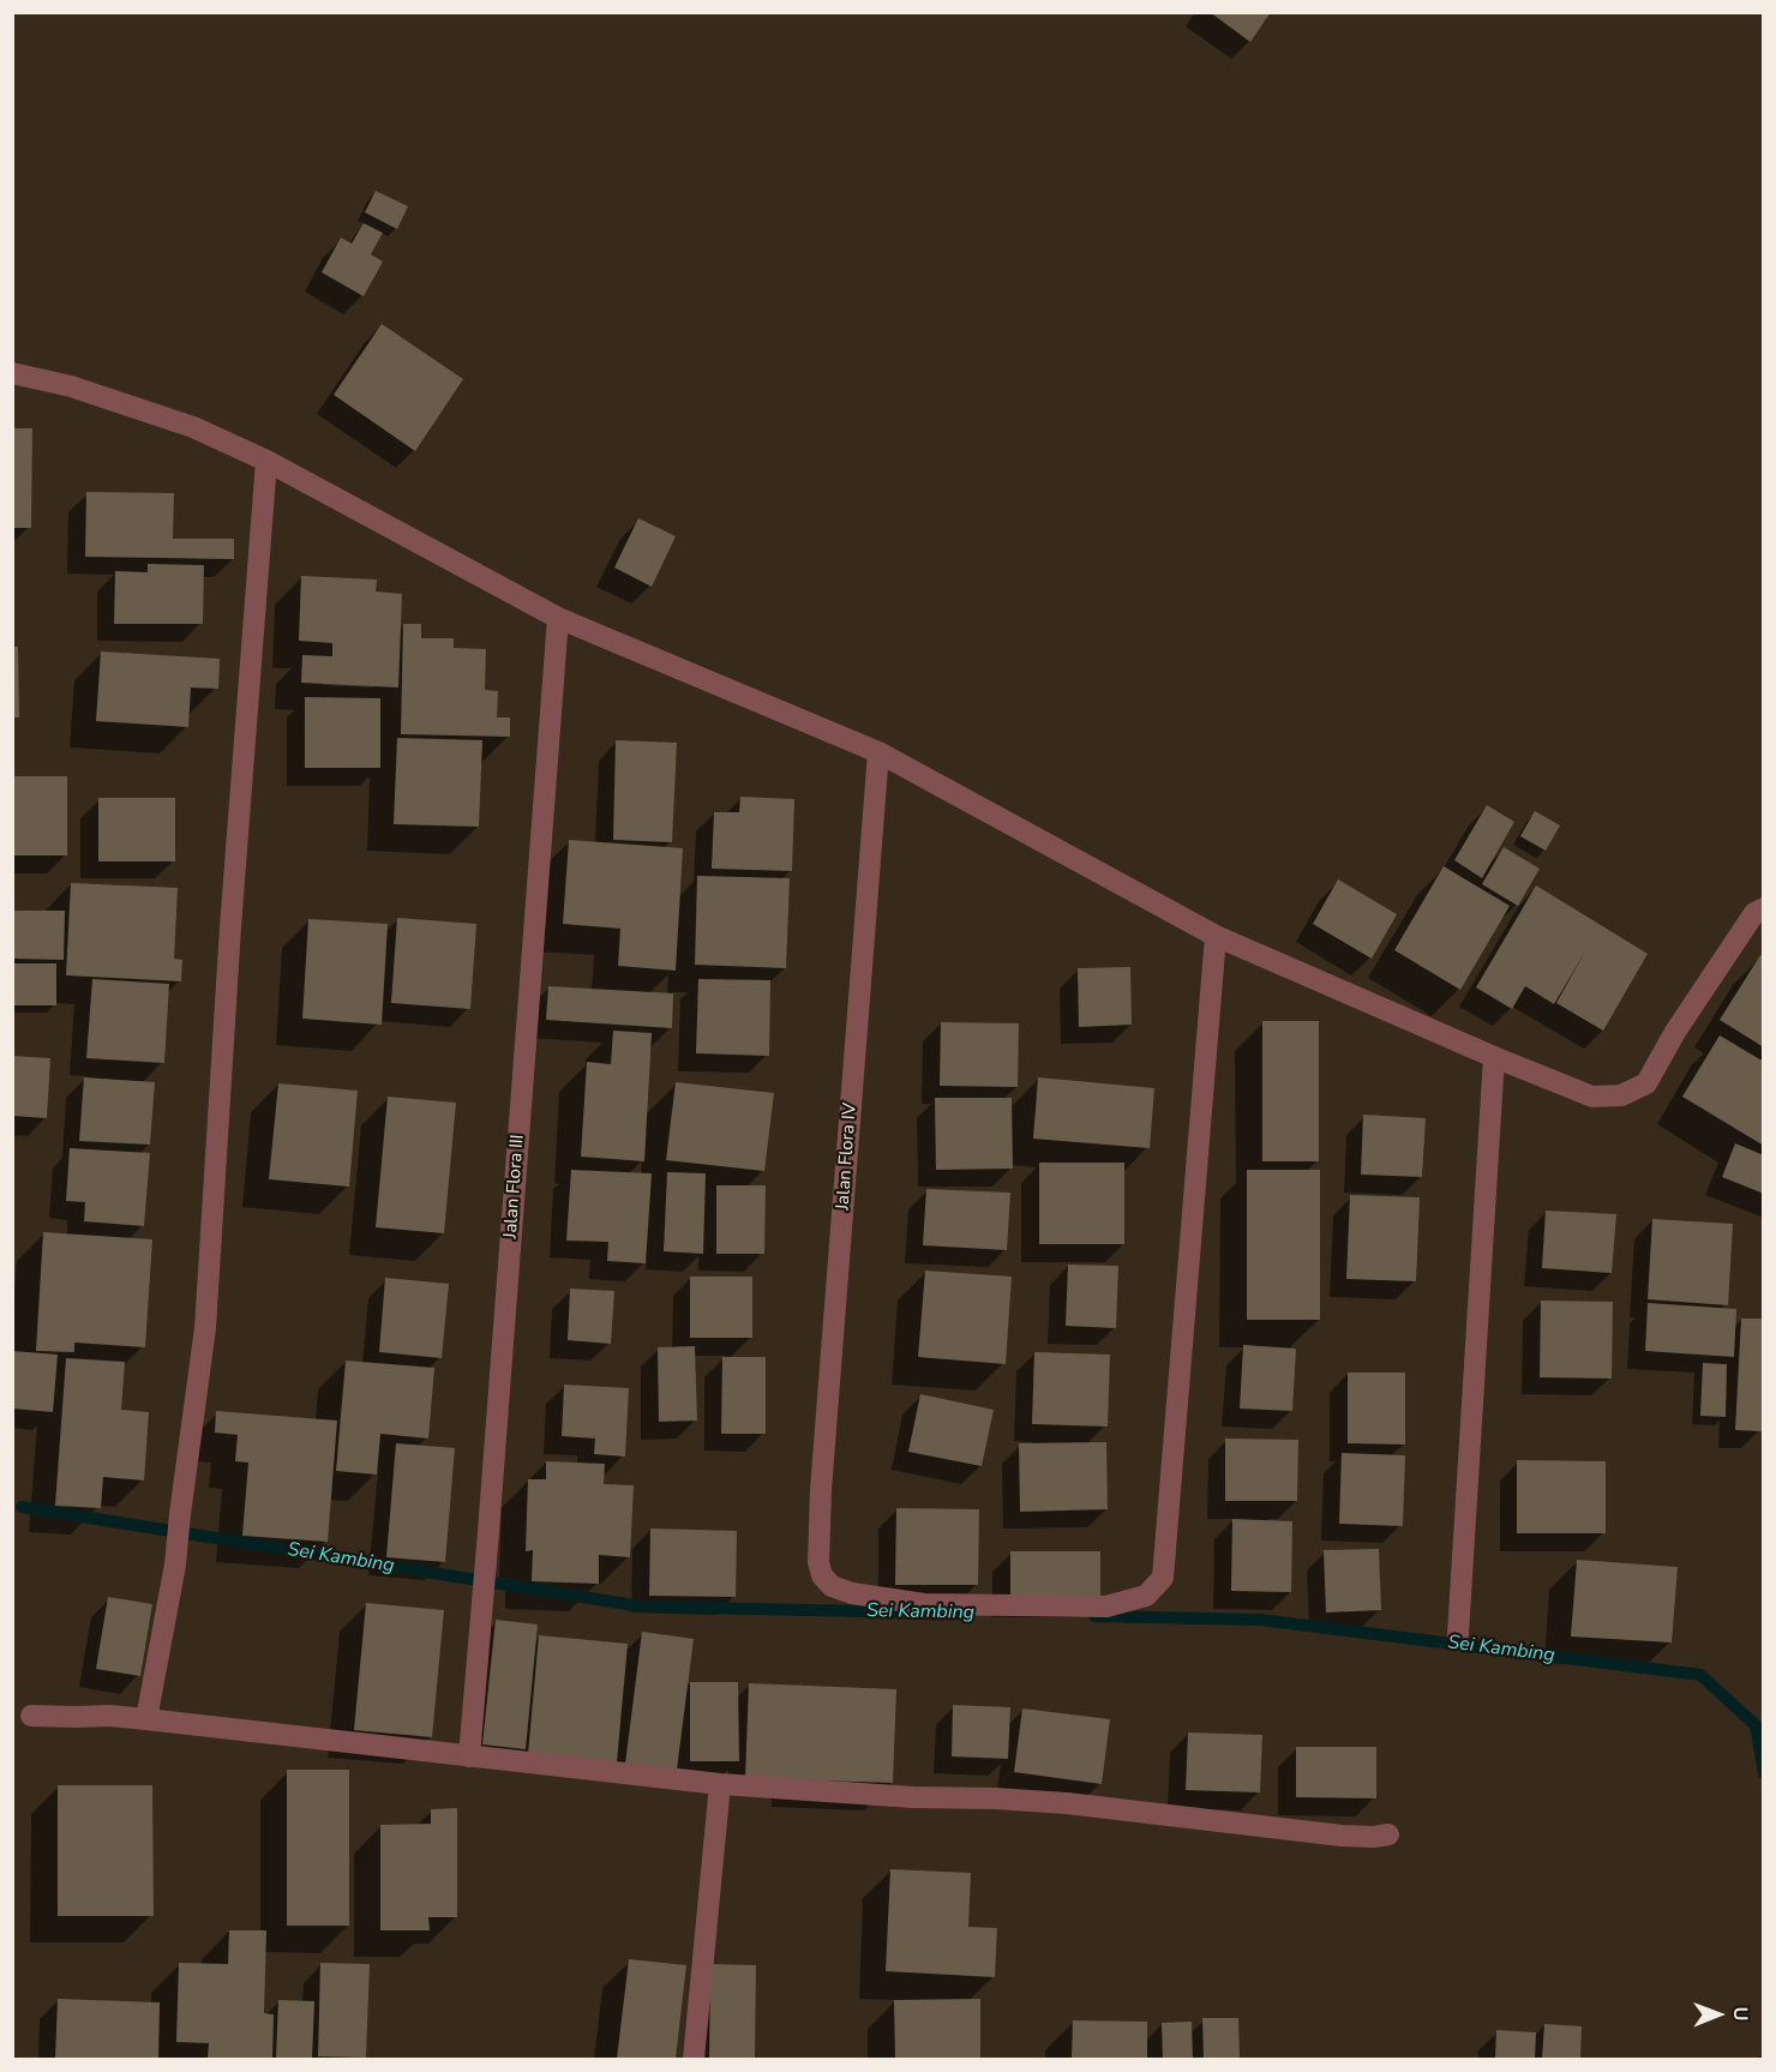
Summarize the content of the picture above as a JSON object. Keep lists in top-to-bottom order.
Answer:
{
  "streets": {
    "street": ["Jalan Flora IV", "Jalan Flora III"]
  },
  "water": ["Sei Kambing"],
  "north": "right"
}
